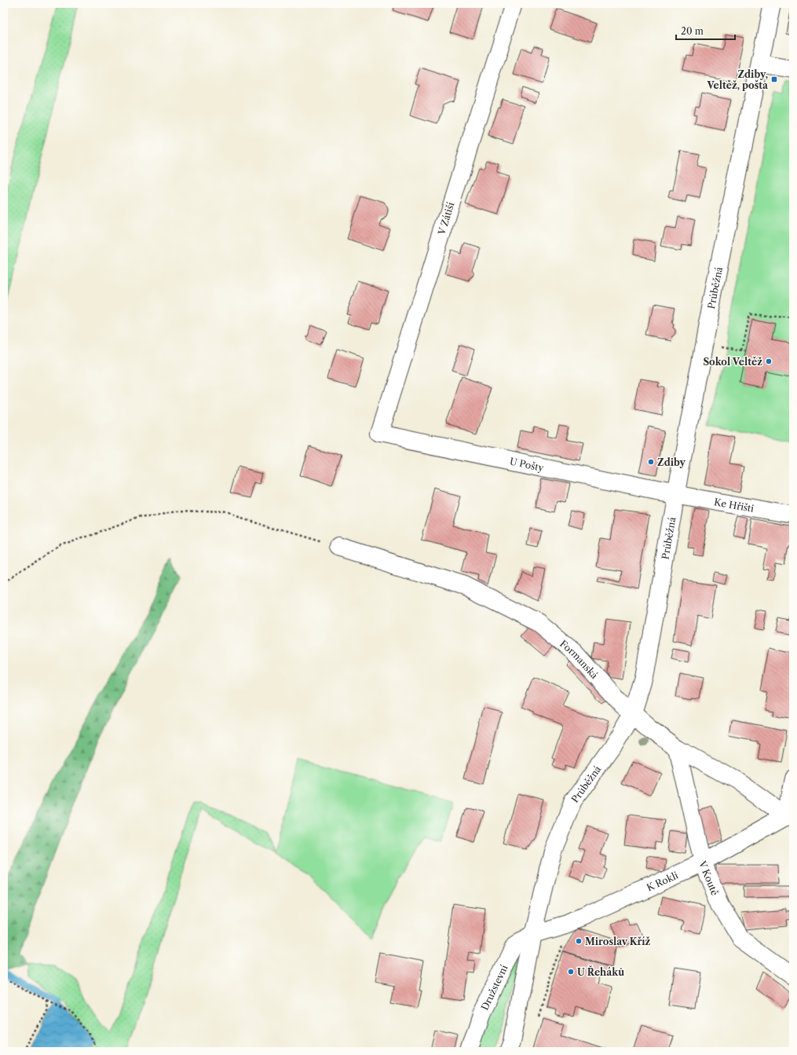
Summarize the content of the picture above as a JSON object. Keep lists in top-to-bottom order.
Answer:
{
  "streets": {
    "street": [
      "V Zátiší",
      "Průběžná",
      "U Pošty",
      "Ke Hřišti",
      "Formanská",
      "V Koutě",
      "K Rokli",
      "Družstevní"
    ]
  },
  "crossings": [
    ["V Zátiší", "U Pošty"],
    ["Průběžná", "U Pošty"],
    ["Průběžná", "Ke Hřišti"],
    ["Průběžná", "Formanská"],
    ["Průběžná", "K Rokli"],
    ["Průběžná", "Družstevní"],
    ["U Pošty", "Ke Hřišti"],
    ["Formanská", "V Koutě"],
    ["Formanská", "K Rokli"],
    ["V Koutě", "K Rokli"],
    ["K Rokli", "Družstevní"]
  ],
  "places": {
    "transit": ["Zdiby, Veltěž, pošta"],
    "other": [
      "Sokol Veltěž",
      "Zdiby",
      "Miroslav Kříž",
      "U Řeháků"
    ]
  },
  "scale_bar": "20 m"
}
